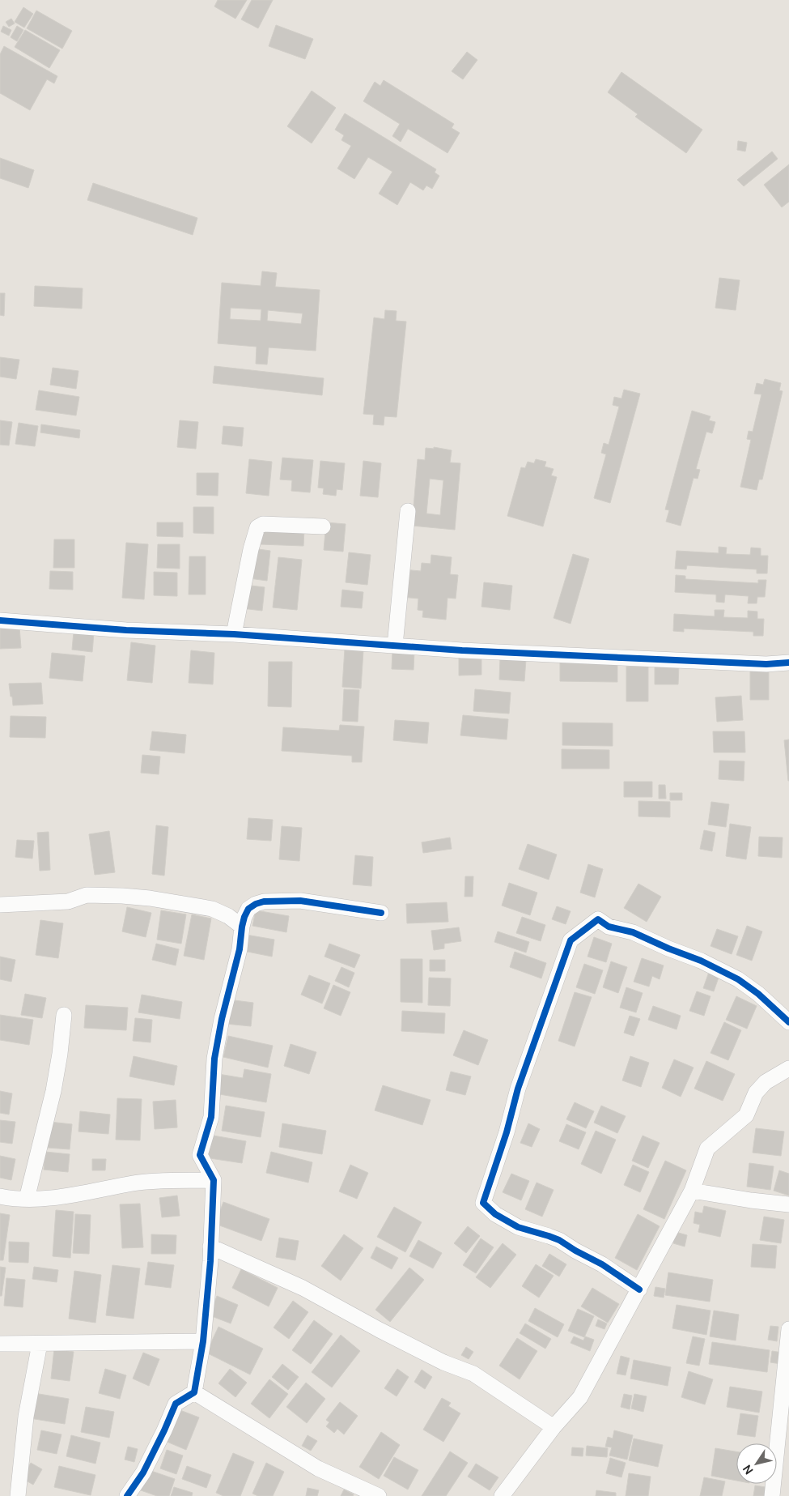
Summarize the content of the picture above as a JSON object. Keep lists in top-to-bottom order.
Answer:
{
  "north": "bottom left"
}
